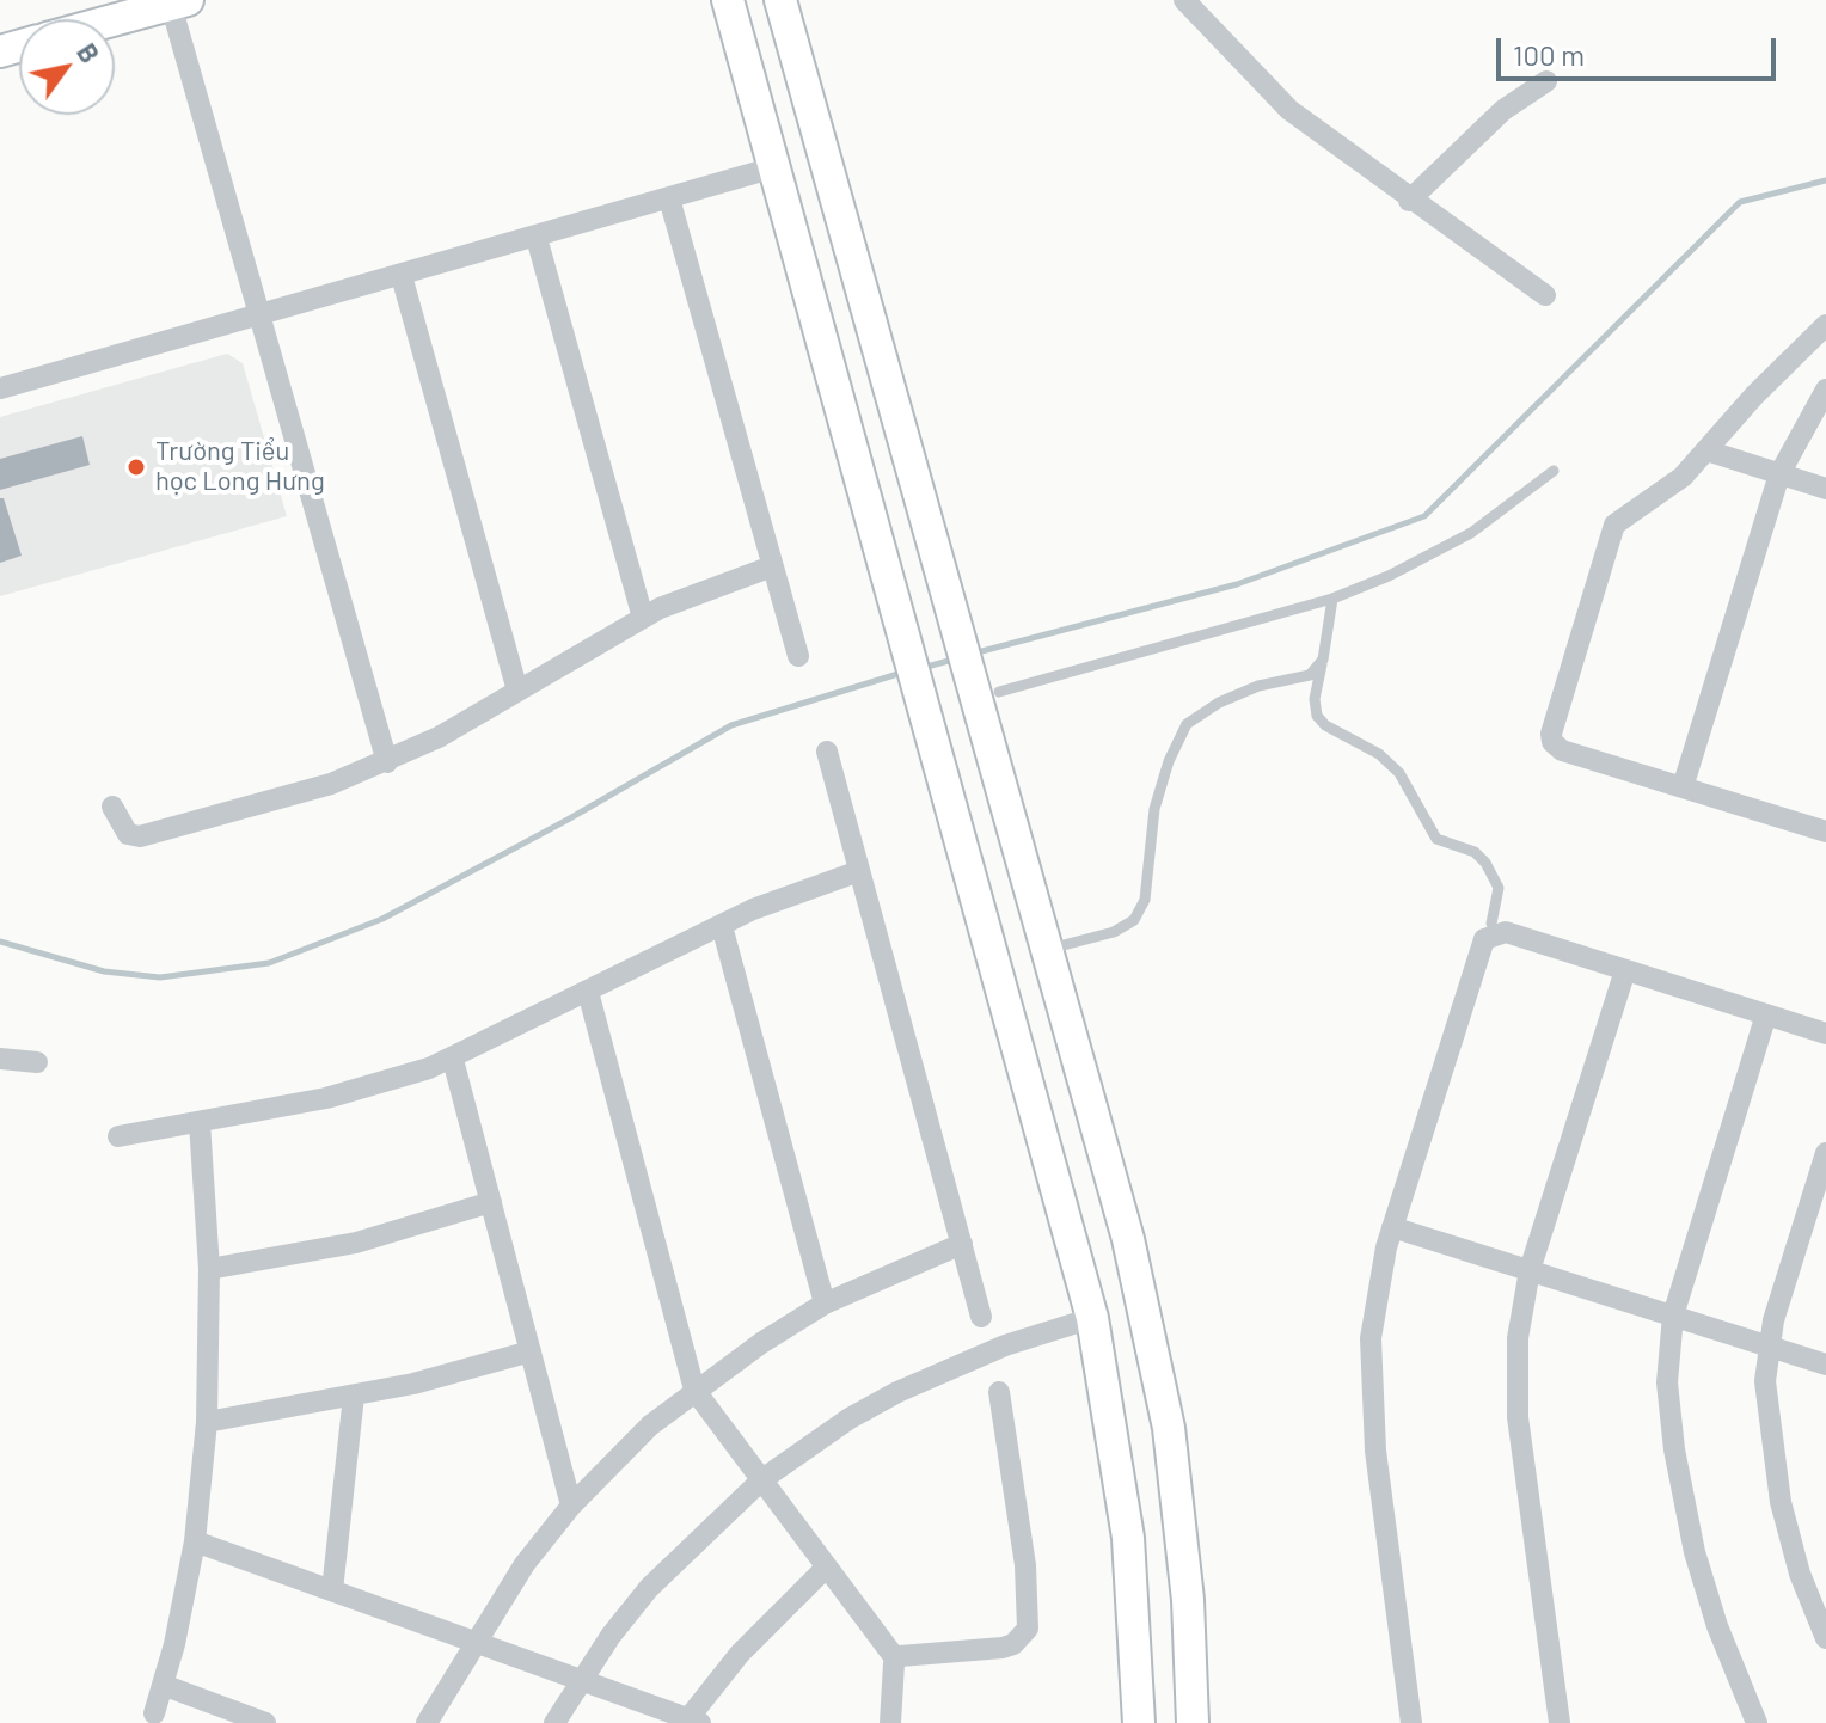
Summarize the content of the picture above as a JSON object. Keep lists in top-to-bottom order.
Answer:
{
  "places": ["Trường Tiểu học Long Hưng"],
  "scale_bar": "100 m",
  "north": "top right"
}
